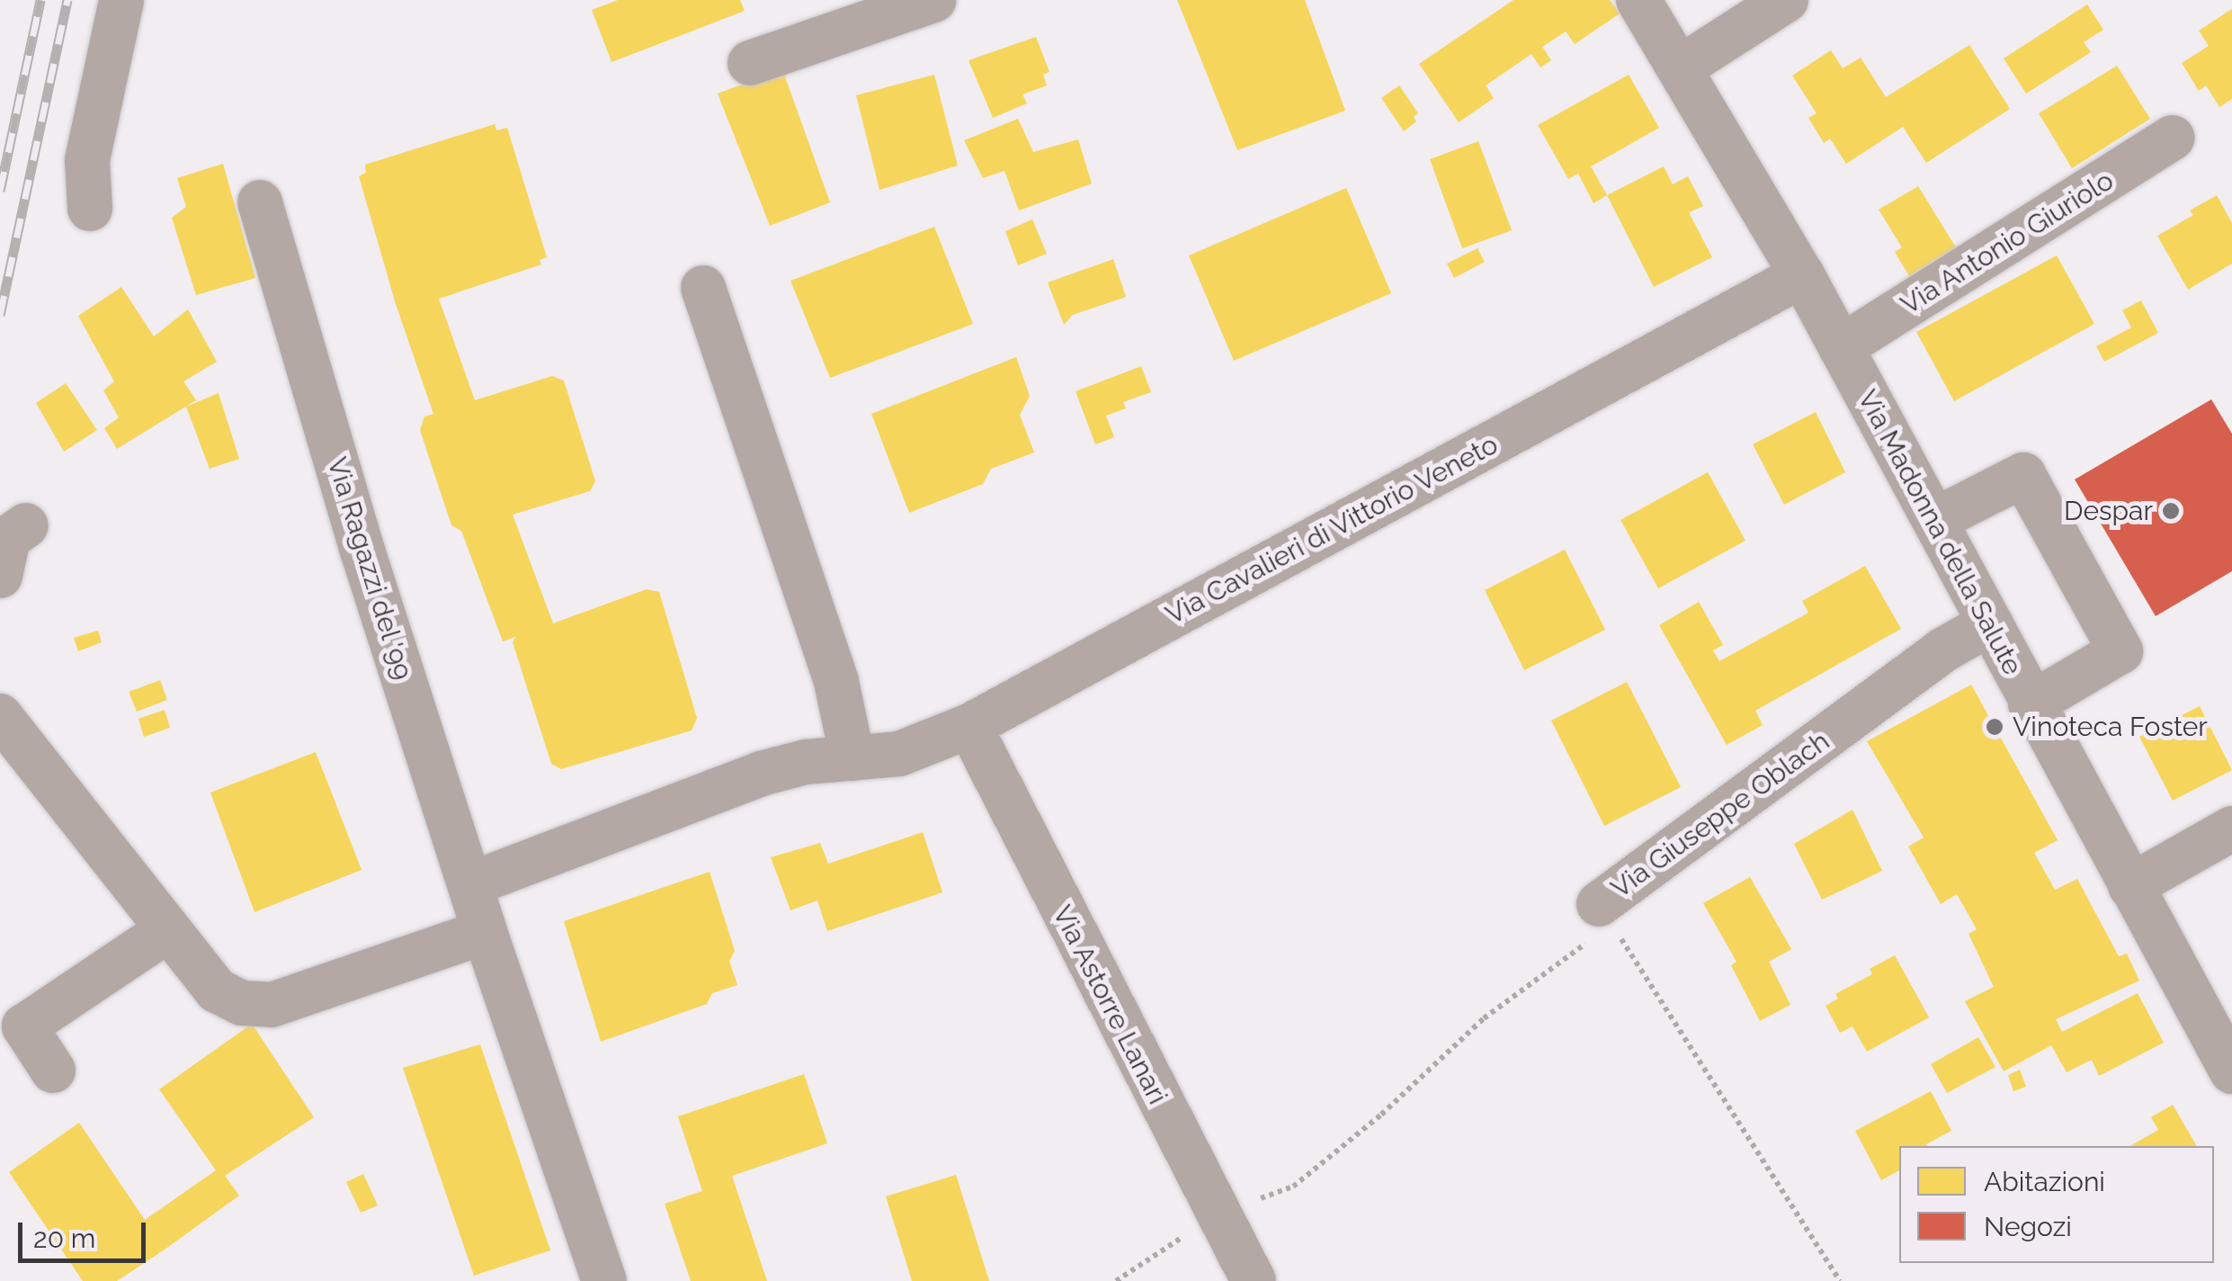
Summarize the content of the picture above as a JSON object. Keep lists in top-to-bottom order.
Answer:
{
  "streets": {
    "street": [
      "Via Antonio Giuriolo",
      "Via Cavalieri di Vittorio Veneto",
      "Via Madonna della Salute",
      "Via Ragazzi del '99",
      "Via Giuseppe Oblach",
      "Via Astorre Lanari"
    ]
  },
  "crossings": [
    ["Via Antonio Giuriolo", "Via Madonna della Salute"],
    ["Via Cavalieri di Vittorio Veneto", "Via Madonna della Salute"],
    ["Via Cavalieri di Vittorio Veneto", "Via Ragazzi del '99"],
    ["Via Cavalieri di Vittorio Veneto", "Via Astorre Lanari"],
    ["Via Madonna della Salute", "Via Giuseppe Oblach"],
    ["Via Giuseppe Oblach", "Via Astorre Lanari"]
  ],
  "places": ["Despar", "Vinoteca Foster"],
  "legend": ["Abitazioni", "Negozi"],
  "scale_bar": "20 m"
}
